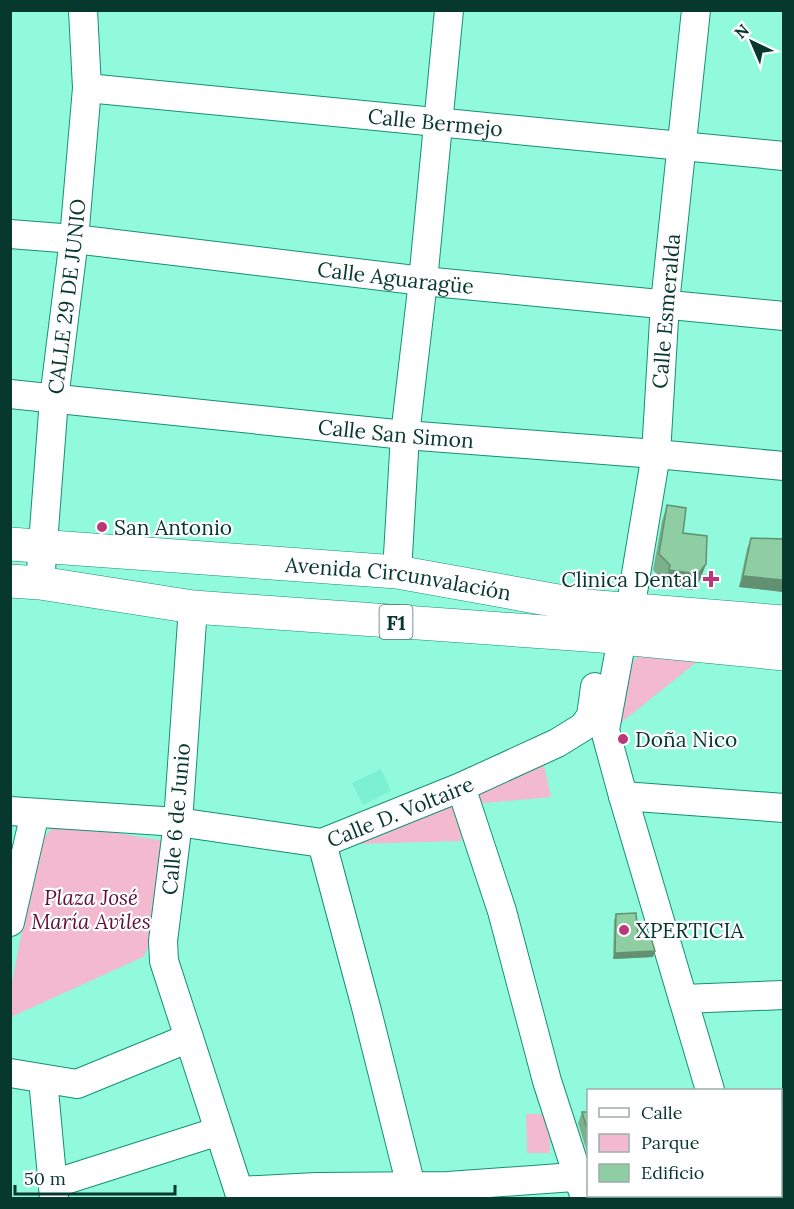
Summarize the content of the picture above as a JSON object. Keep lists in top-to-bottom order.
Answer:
{
  "streets": {
    "highway": ["Avenida Circunvalación", "F1"],
    "street": [
      "Calle Bermejo",
      "Calle Aguaragüe",
      "CALLE 29 DE JUNIO",
      "Calle Esmeralda",
      "Calle San Simon",
      "Calle D. Voltaire",
      "Calle 6 de Junio"
    ]
  },
  "crossings": [
    ["Calle Bermejo", "CALLE 29 DE JUNIO"],
    ["Calle Bermejo", "Calle Esmeralda"],
    ["Calle Aguaragüe", "CALLE 29 DE JUNIO"],
    ["Calle Aguaragüe", "Calle Esmeralda"],
    ["CALLE 29 DE JUNIO", "Calle San Simon"],
    ["CALLE 29 DE JUNIO", "Avenida Circunvalación"],
    ["Calle Esmeralda", "Calle San Simon"],
    ["Calle Esmeralda", "Avenida Circunvalación"],
    ["Calle Esmeralda", "Calle D. Voltaire"],
    ["Avenida Circunvalación", "Calle D. Voltaire"],
    ["Avenida Circunvalación", "Calle 6 de Junio"],
    ["Calle D. Voltaire", "Calle 6 de Junio"]
  ],
  "parks": ["Plaza José María Aviles"],
  "places": {
    "other": ["San Antonio", "Doña Nico", "XPERTICIA"],
    "health": ["Clinica Dental"]
  },
  "legend": ["Calle", "Parque", "Edificio"],
  "scale_bar": "50 m",
  "north": "top left"
}
